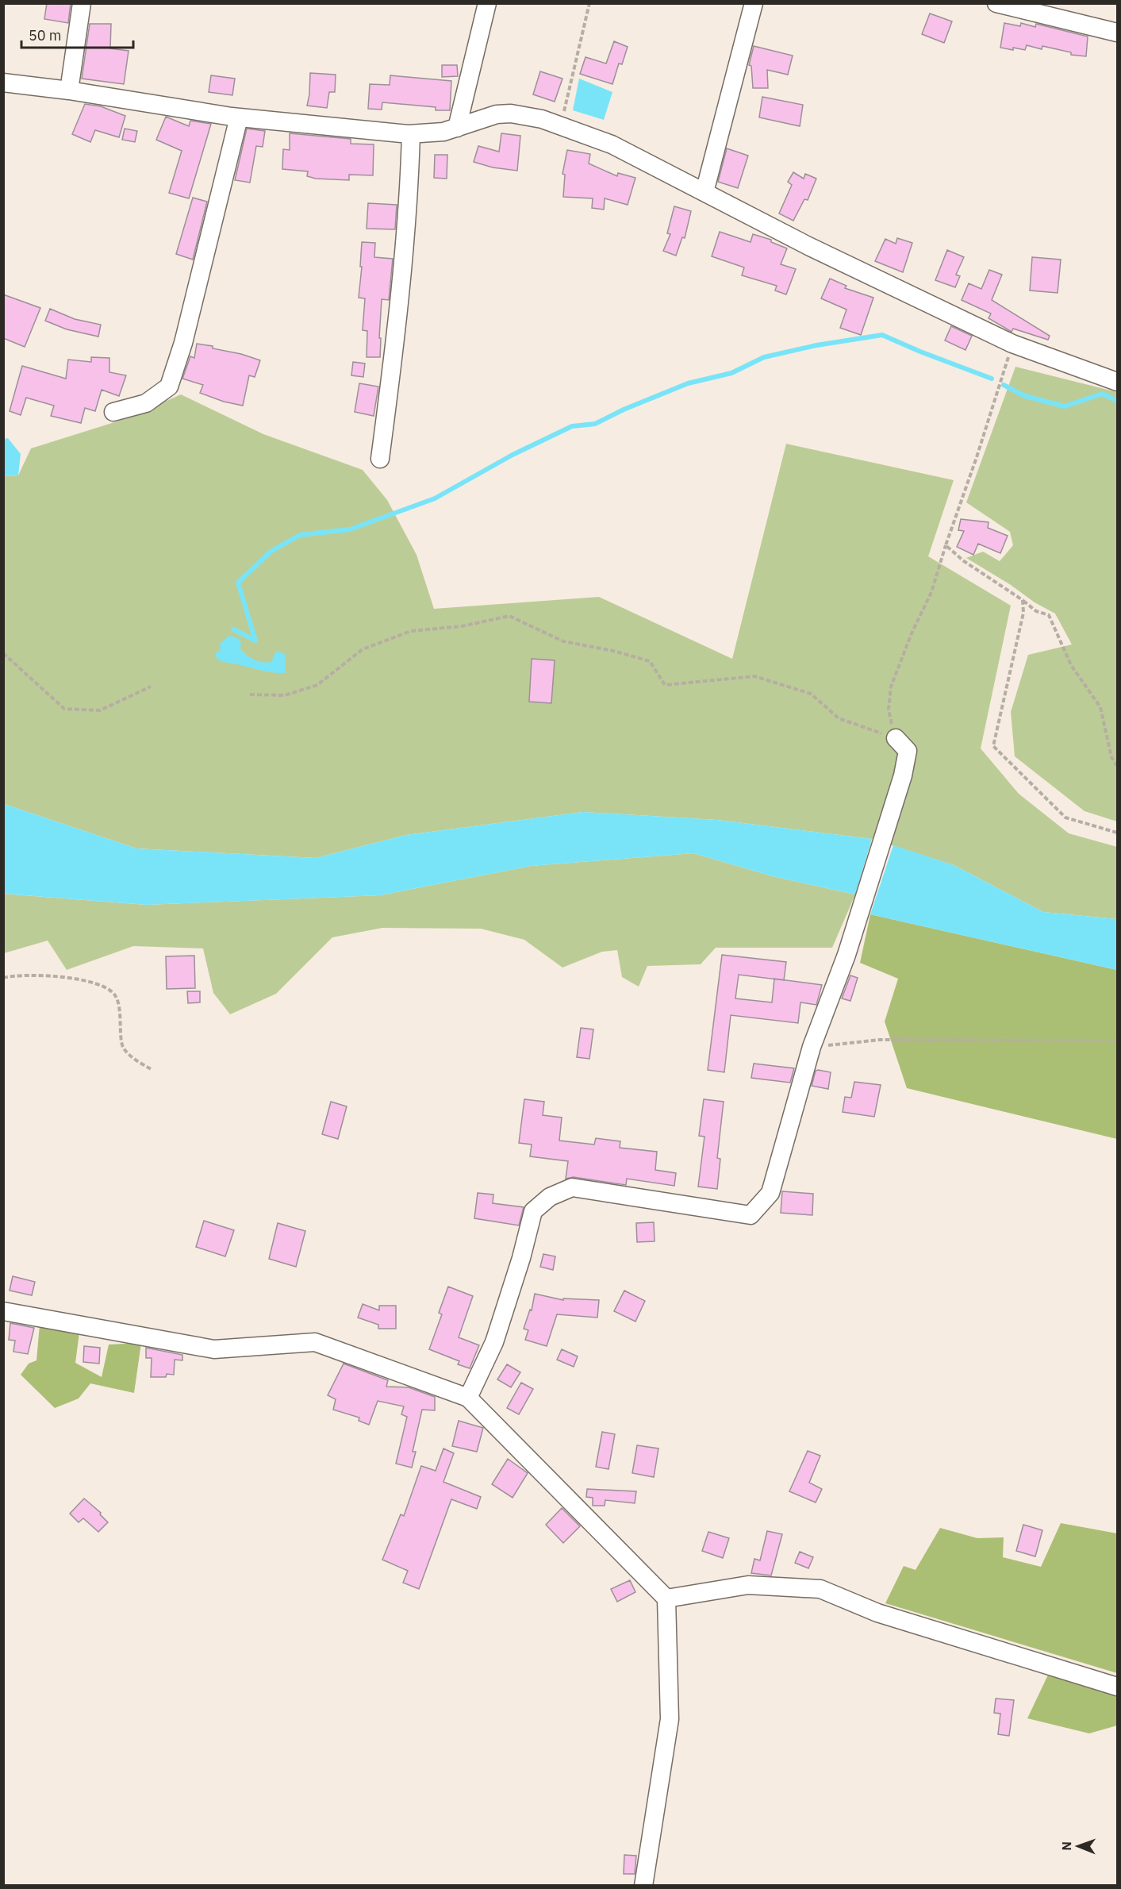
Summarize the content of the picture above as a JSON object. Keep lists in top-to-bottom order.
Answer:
{
  "scale_bar": "50 m",
  "north": "left"
}
